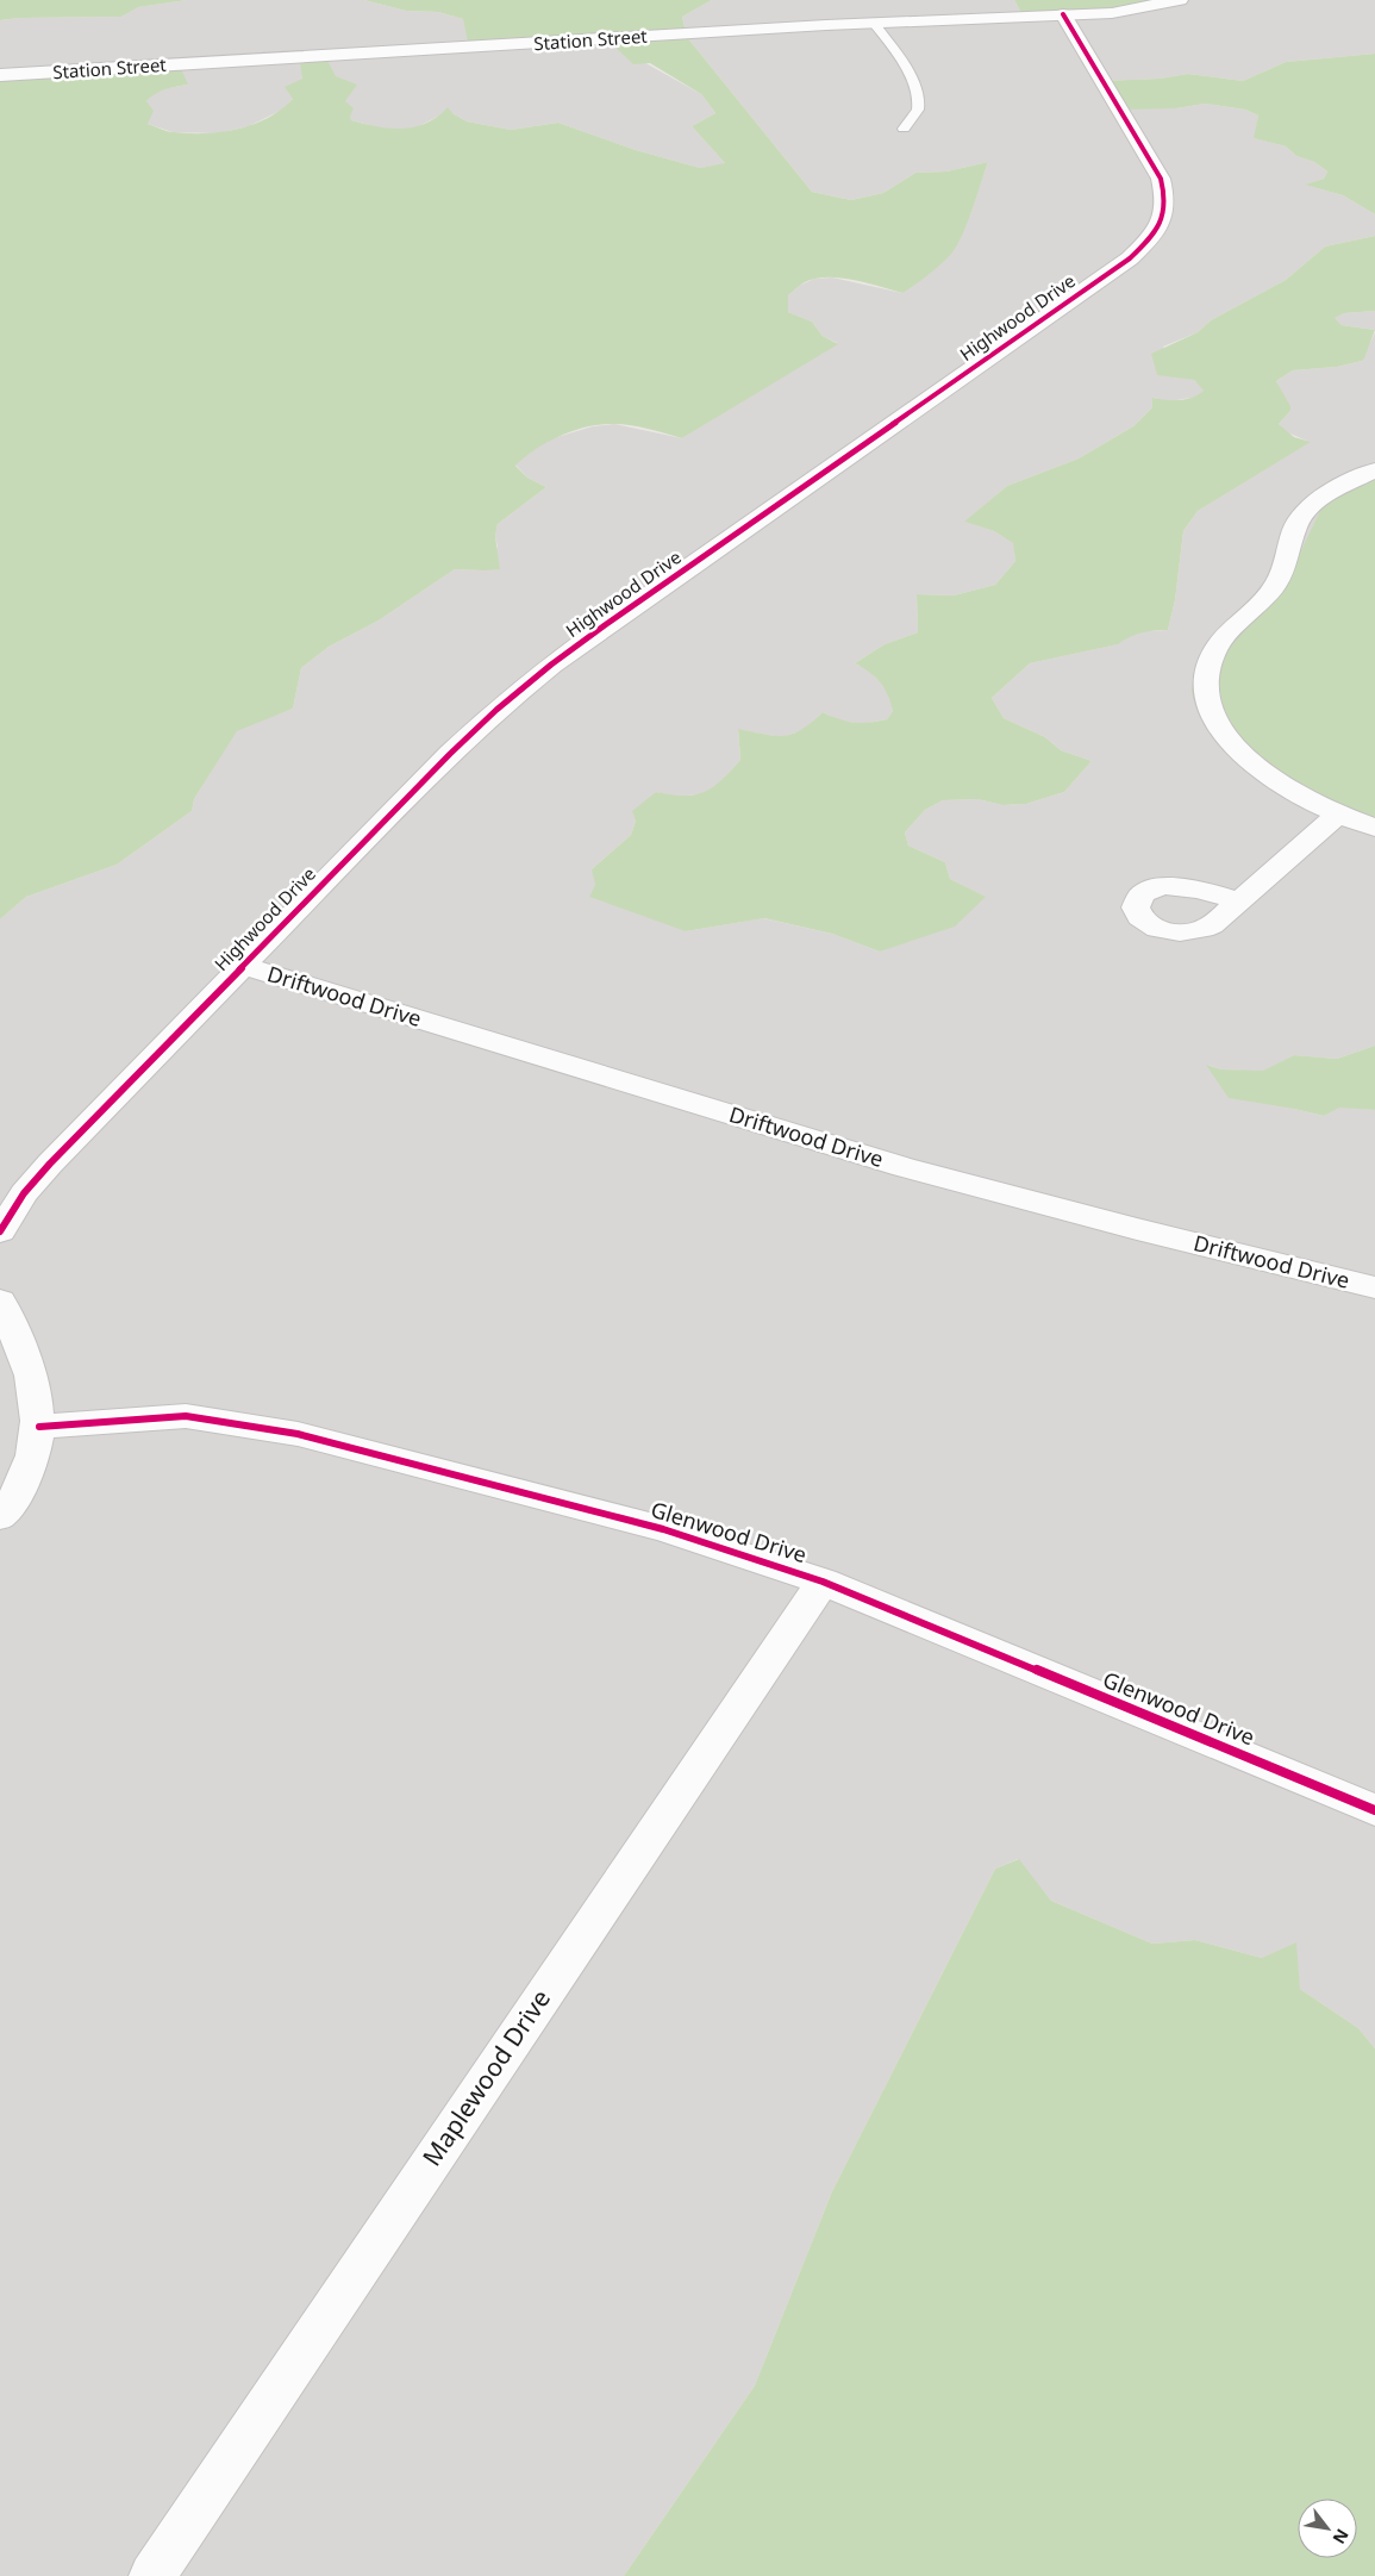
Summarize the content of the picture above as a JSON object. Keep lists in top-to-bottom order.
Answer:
{
  "streets": {
    "street": [
      "Station Street",
      "Highwood Drive",
      "Driftwood Drive",
      "Glenwood Drive",
      "Maplewood Drive"
    ]
  },
  "crossings": [
    ["Station Street", "Highwood Drive"],
    ["Highwood Drive", "Driftwood Drive"],
    ["Glenwood Drive", "Maplewood Drive"]
  ],
  "north": "bottom right"
}
